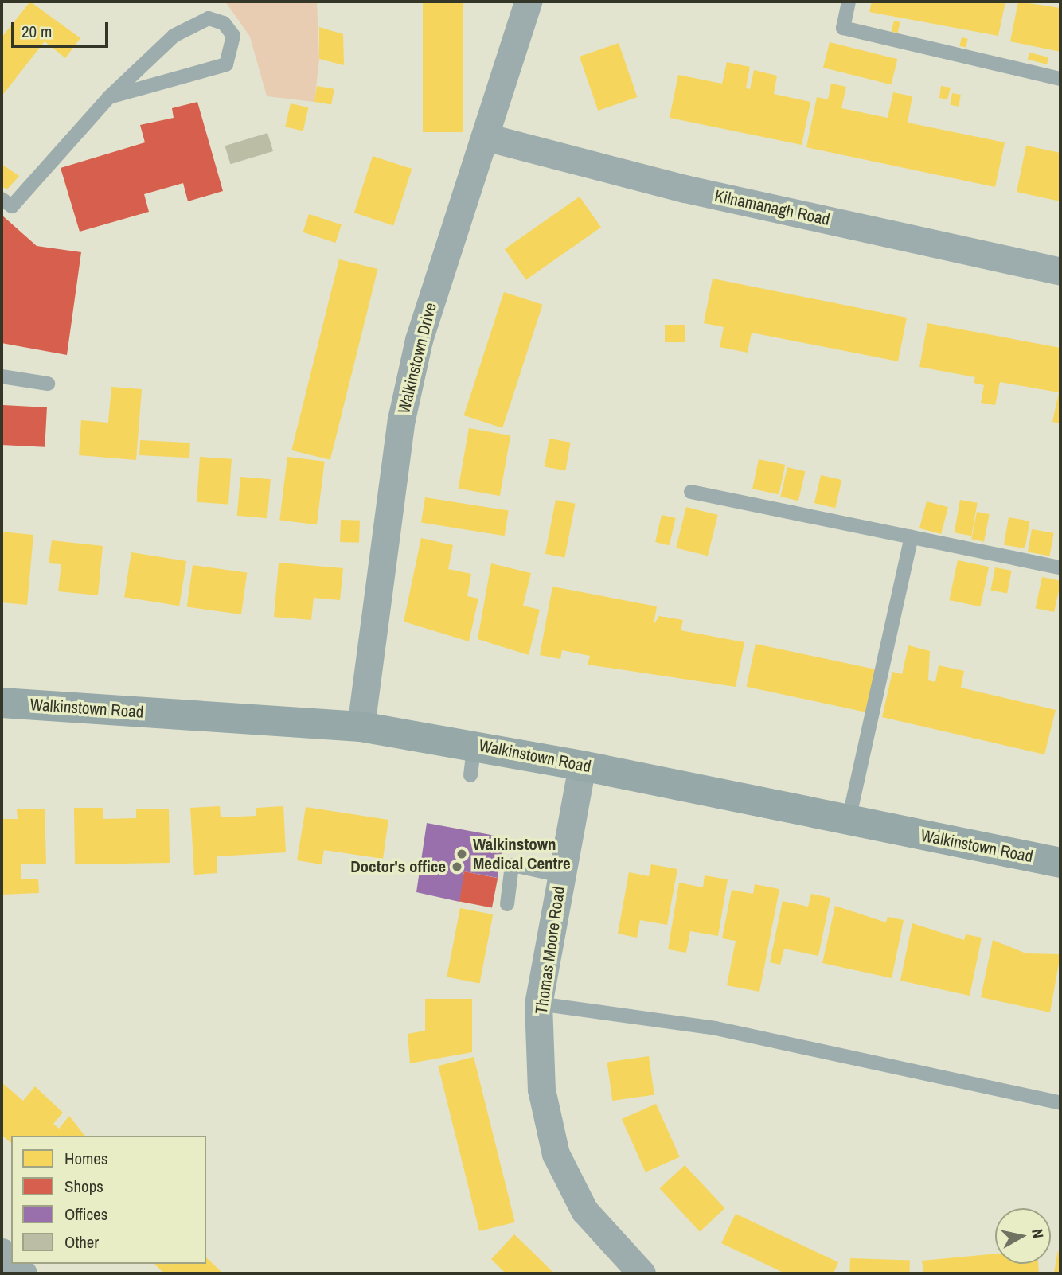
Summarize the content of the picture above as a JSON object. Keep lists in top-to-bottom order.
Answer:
{
  "streets": {
    "main road": ["Walkinstown Road"],
    "street": ["Kilnamanagh Road", "Walkinstown Drive", "Thomas Moore Road"]
  },
  "crossings": [
    ["Kilnamanagh Road", "Walkinstown Drive"],
    ["Walkinstown Drive", "Walkinstown Road"],
    ["Walkinstown Road", "Thomas Moore Road"]
  ],
  "places": ["Walkinstown Medical Centre", "Doctor's office"],
  "legend": [
    "Homes",
    "Shops",
    "Offices",
    "Other"
  ],
  "scale_bar": "20 m",
  "north": "right"
}
